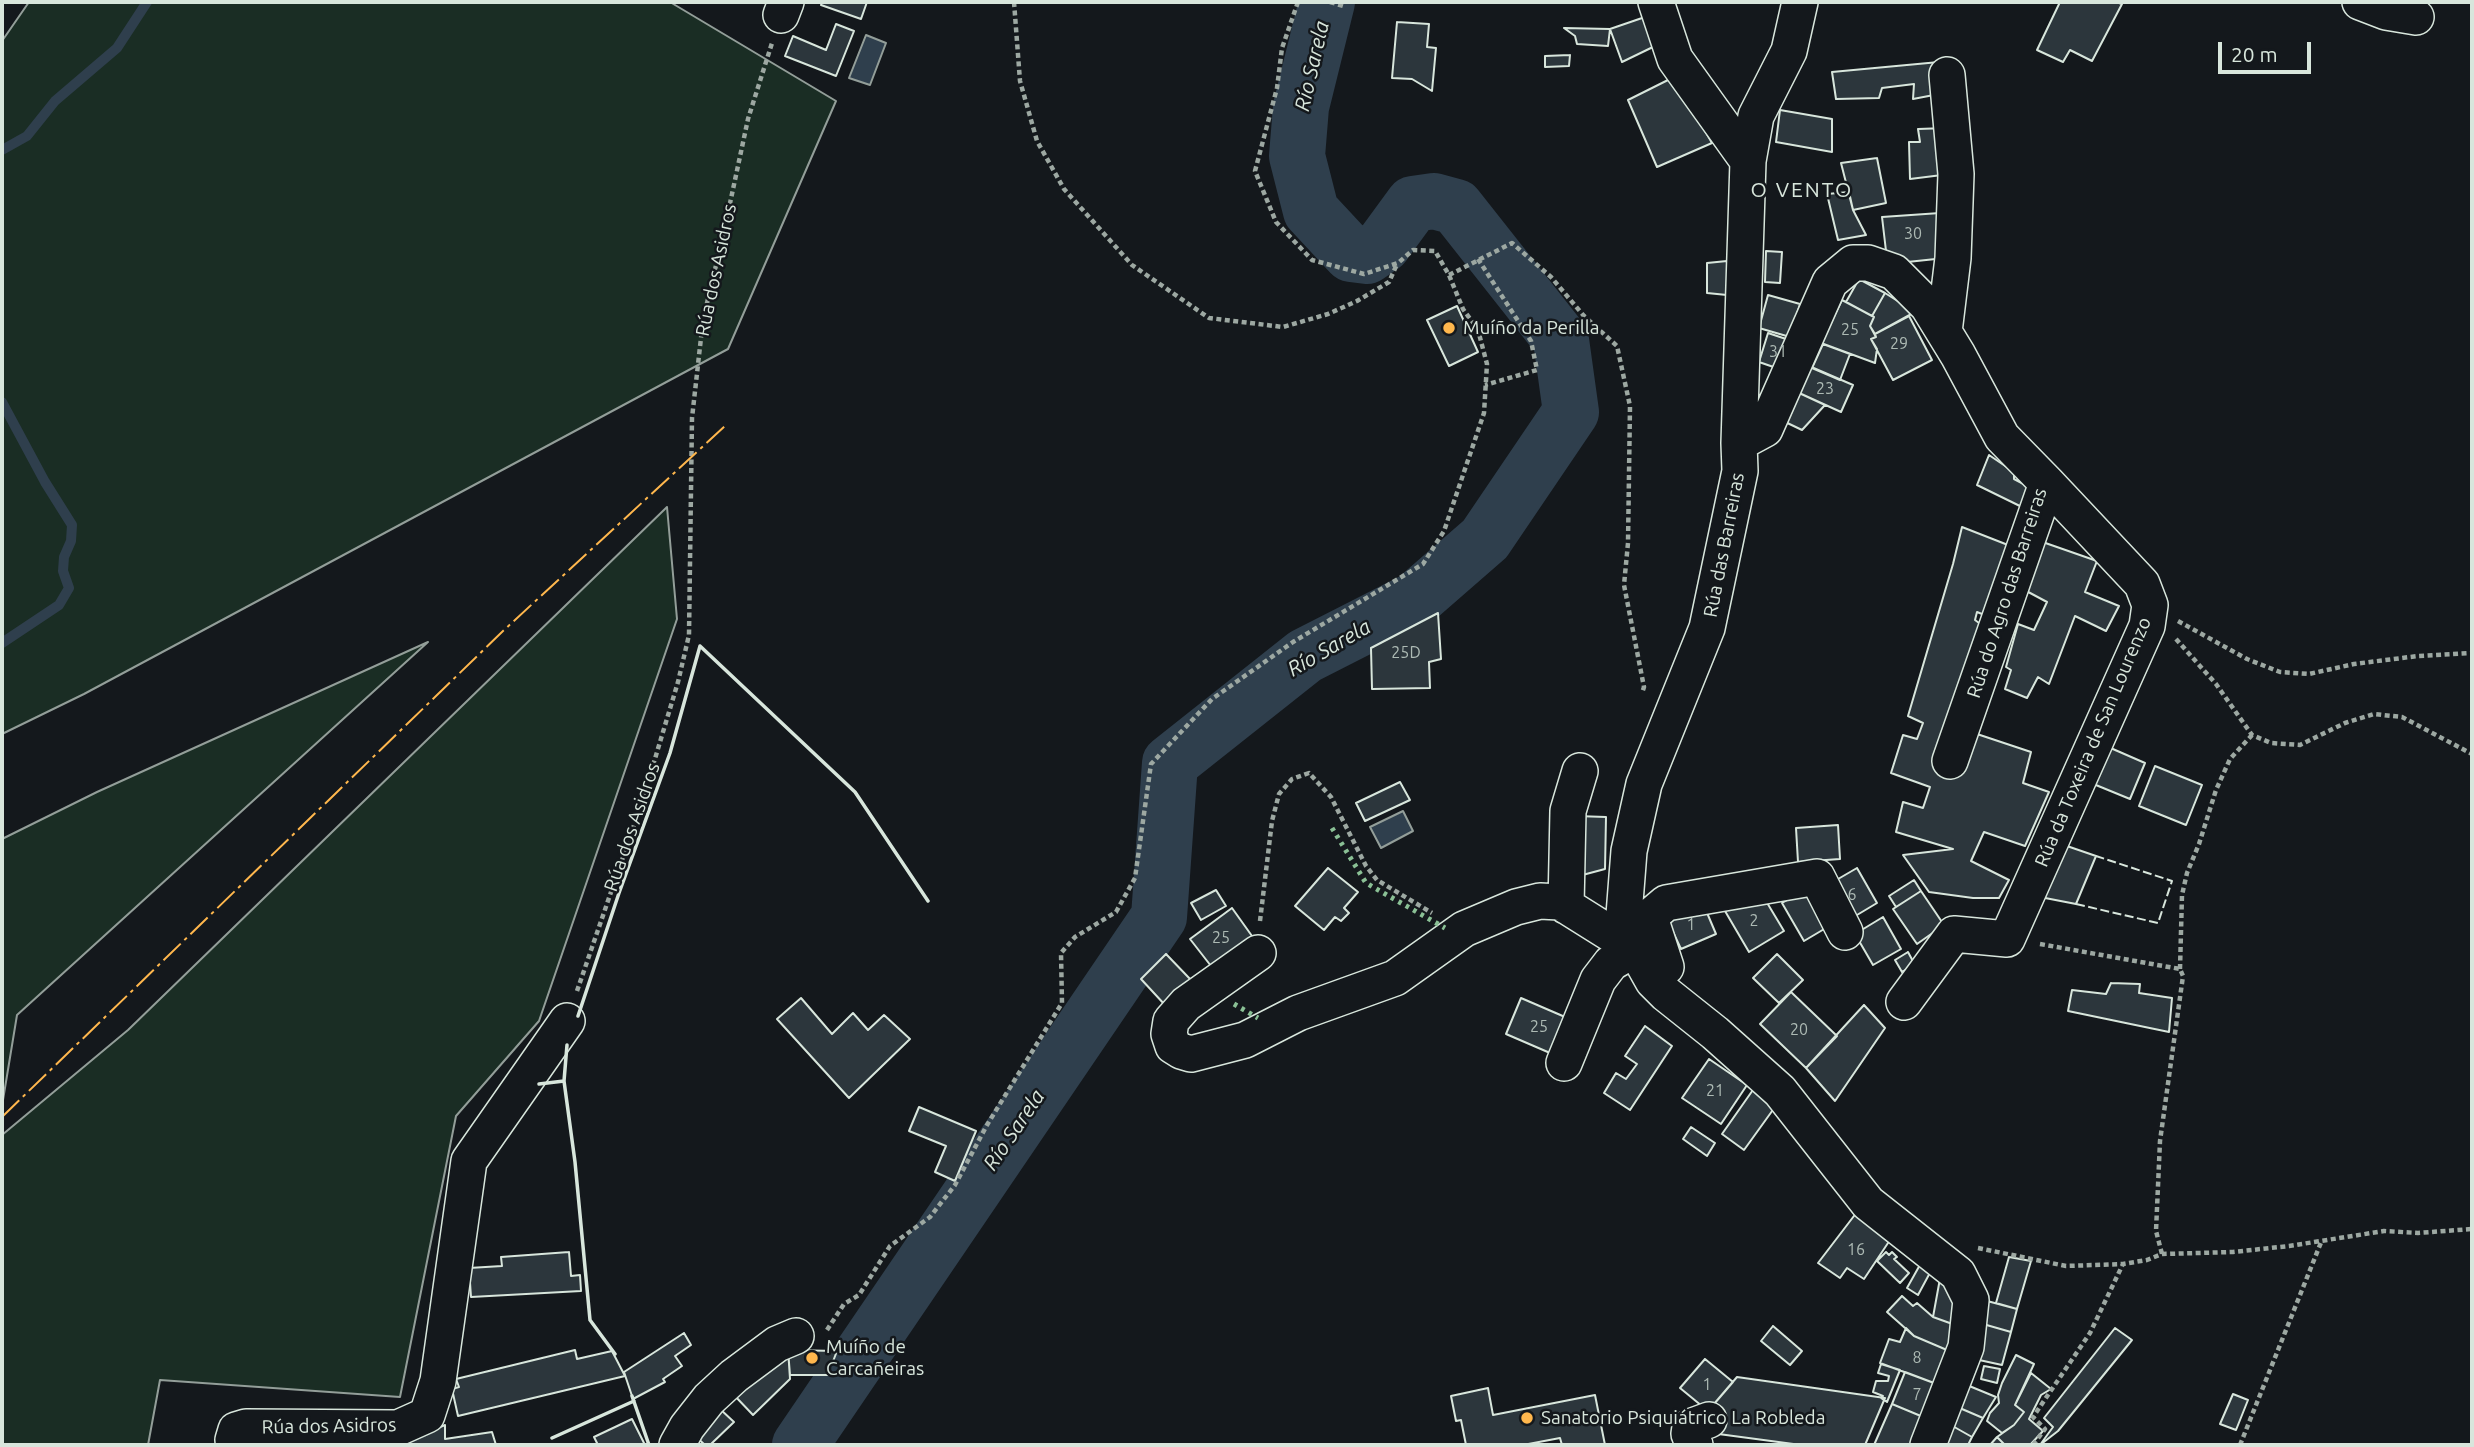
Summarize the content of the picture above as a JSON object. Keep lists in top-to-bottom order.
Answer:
{
  "streets": {
    "street": [
      "Rúa dos Asidros",
      "Rúa das Barreiras",
      "Rúa do Agro das Barreiras",
      "Rúa da Toxeira de San Lourenzo"
    ]
  },
  "crossings": [
    ["Rúa das Barreiras", "Rúa do Agro das Barreiras"],
    ["Rúa do Agro das Barreiras", "Rúa da Toxeira de San Lourenzo"]
  ],
  "districts": ["O VENTO"],
  "water": ["Río Sarela"],
  "places": ["Muíño da Perilla", "Muíño de Carcañeiras", "Sanatorio Psiquiátrico La Robleda"],
  "house_numbers": [
    "30",
    "25",
    "29",
    "31",
    "23",
    "25D",
    "6",
    "2",
    "1",
    "25",
    "25",
    "20",
    "21",
    "16",
    "8",
    "1",
    "7"
  ],
  "scale_bar": "20 m"
}
